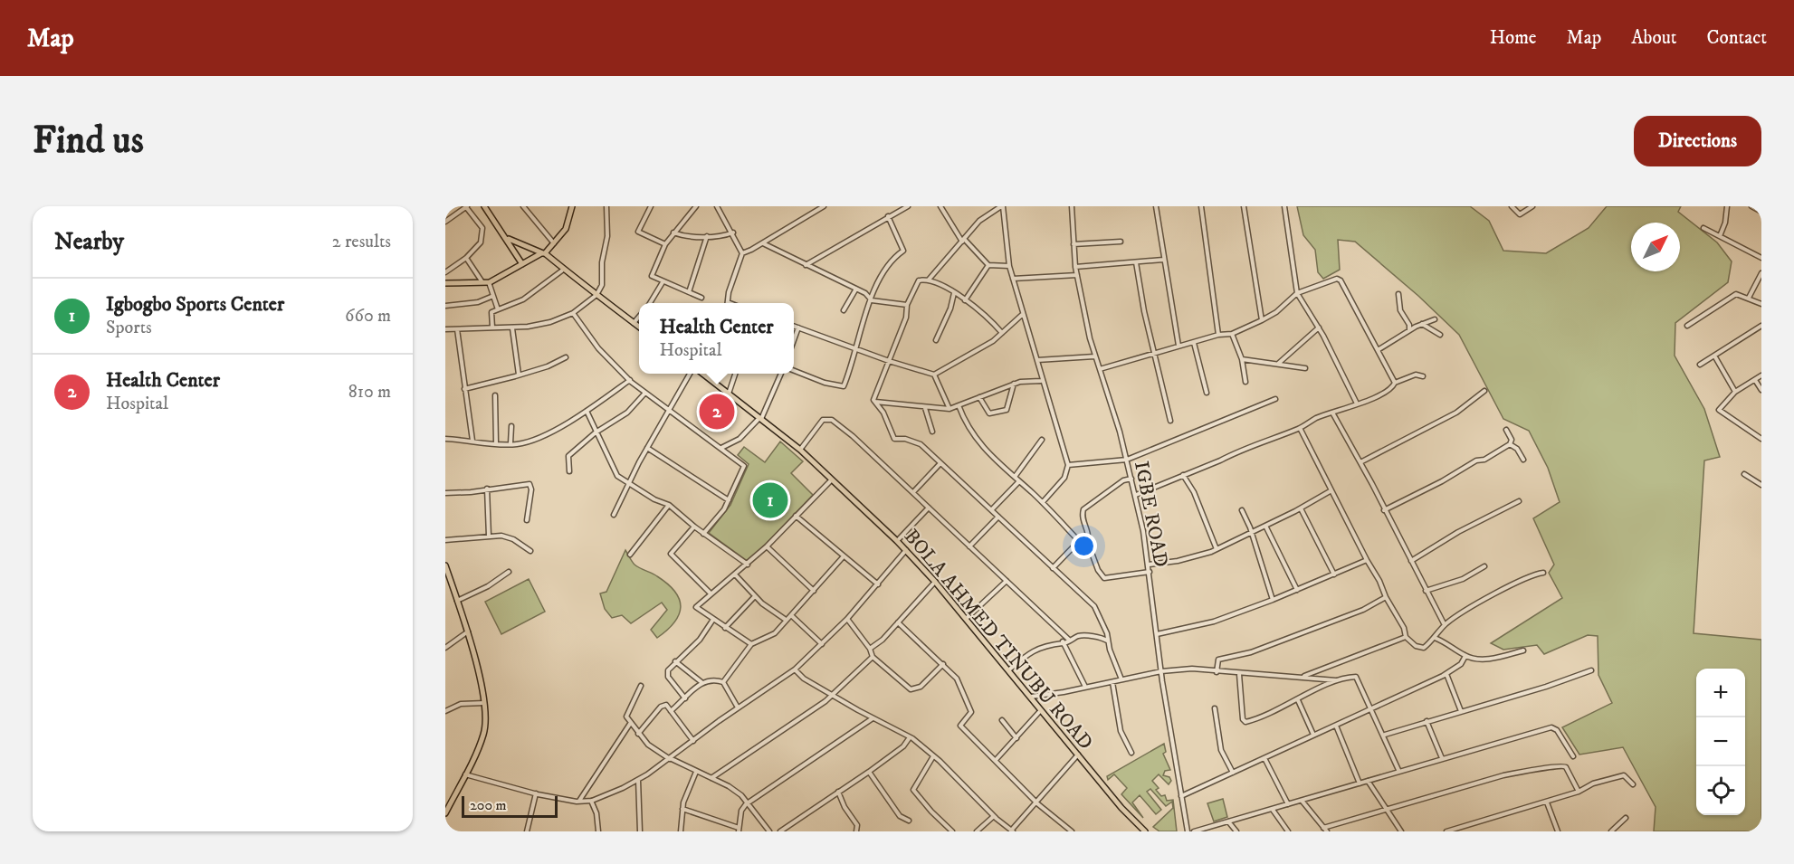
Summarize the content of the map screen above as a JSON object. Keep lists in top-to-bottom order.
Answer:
{
  "streets": {
    "main road": ["BOLA AHMED TINUBU ROAD"],
    "street": ["IGBE ROAD"]
  },
  "scale_bar": "200 m",
  "north": "top right",
  "page": {
    "header": "Map",
    "nav": [
      "Home",
      "Map",
      "About",
      "Contact"
    ],
    "buttons": "Directions",
    "title": "Find us",
    "heading": ["Nearby", "2 results"],
    "list": [
      {
        "mark": "1",
        "name": "Igbogbo Sports Center",
        "note": "Sports",
        "value": "660 m"
      },
      {
        "mark": "2",
        "name": "Health Center",
        "note": "Hospital",
        "value": "810 m"
      }
    ],
    "popup": ["Health Center", "Hospital"],
    "pins": ["2", "1"],
    "map_buttons": ["+", "−"],
    "scale": "200 m"
  }
}
